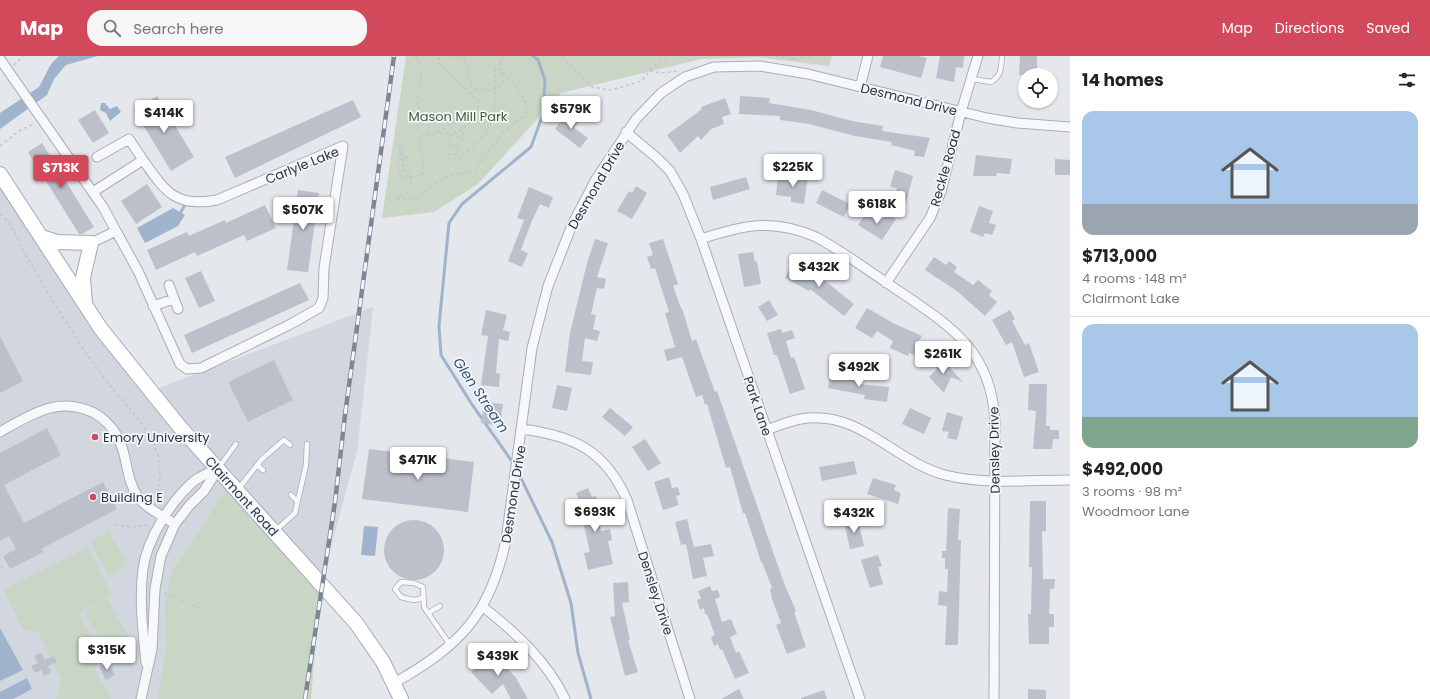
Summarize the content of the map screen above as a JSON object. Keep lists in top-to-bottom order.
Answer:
{
  "streets": {
    "main road": ["Clairmont Road"],
    "street": [
      "Desmond Drive",
      "Carlyle Lake",
      "Reckle Road",
      "Park Lane",
      "Densley Drive"
    ]
  },
  "crossings": [
    ["Desmond Drive", "Reckle Road"],
    ["Desmond Drive", "Park Lane"],
    ["Desmond Drive", "Densley Drive"],
    ["Desmond Drive", "Clairmont Road"],
    ["Reckle Road", "Densley Drive"],
    ["Park Lane", "Densley Drive"]
  ],
  "water": ["Glen Stream"],
  "parks": ["Mason Mill Park"],
  "places": ["Emory University", "Building E"],
  "page": {
    "header": "Map",
    "search": "Search here",
    "nav": ["Map", "Directions", "Saved"],
    "heading": "14 homes",
    "price": [
      "$579K",
      "$414K",
      "$225K",
      "$713K",
      "$618K",
      "$507K",
      "$432K",
      "$261K",
      "$492K",
      "$471K",
      "$693K",
      "$432K",
      "$315K",
      "$439K"
    ],
    "list": [
      {
        "name": "$713,000",
        "note": "4 rooms · 148 m² · Clairmont Lake"
      },
      {
        "name": "$492,000",
        "note": "3 rooms · 98 m² · Woodmoor Lane"
      }
    ]
  }
}
